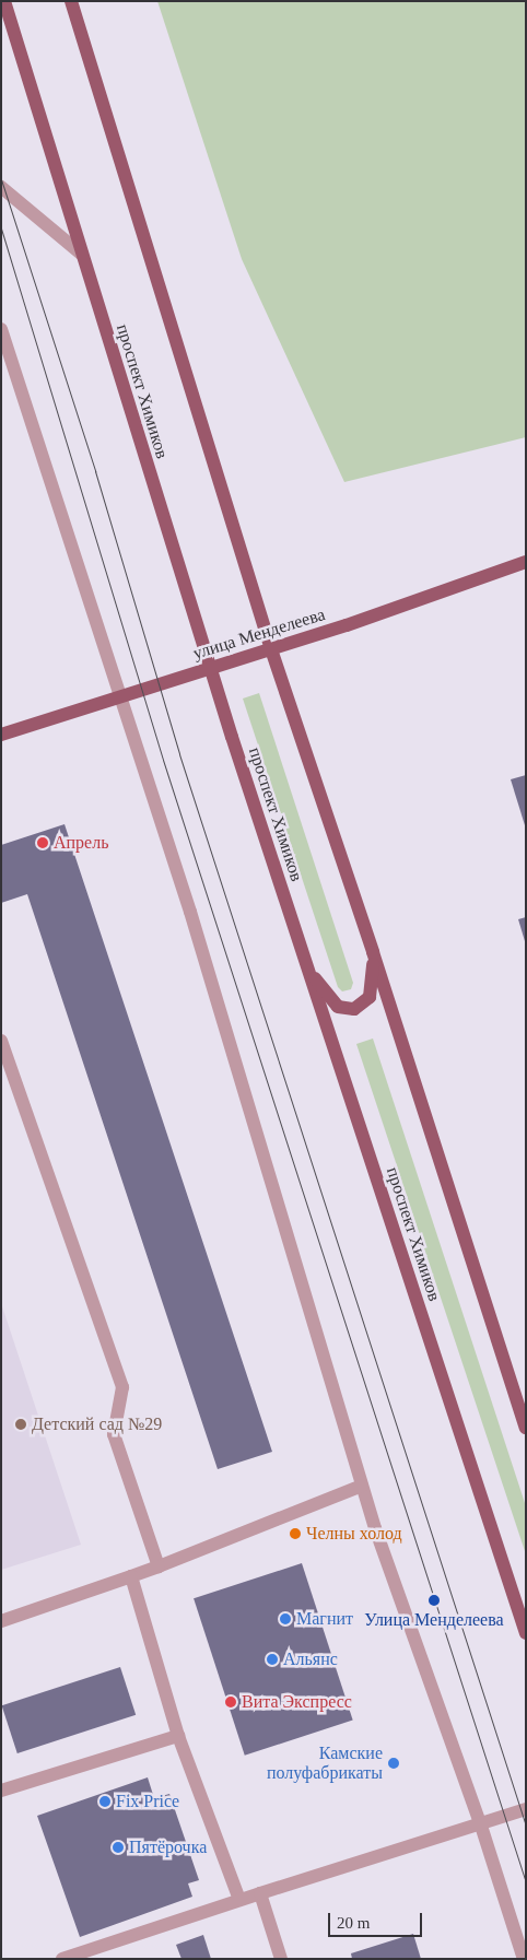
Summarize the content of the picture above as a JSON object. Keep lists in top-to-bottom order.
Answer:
{
  "streets": {
    "main road": ["проспект Химиков", "улица Менделеева"]
  },
  "crossings": [
    ["проспект Химиков", "улица Менделеева"]
  ],
  "places": [
    "Апрель",
    "Детский сад №29",
    "Челны холод",
    "Улица Менделеева",
    "Магнит",
    "Альянс",
    "Вита Экспресс",
    "Камские полуфабрикаты",
    "Fix Price",
    "Пятёрочка"
  ],
  "scale_bar": "20 m"
}
